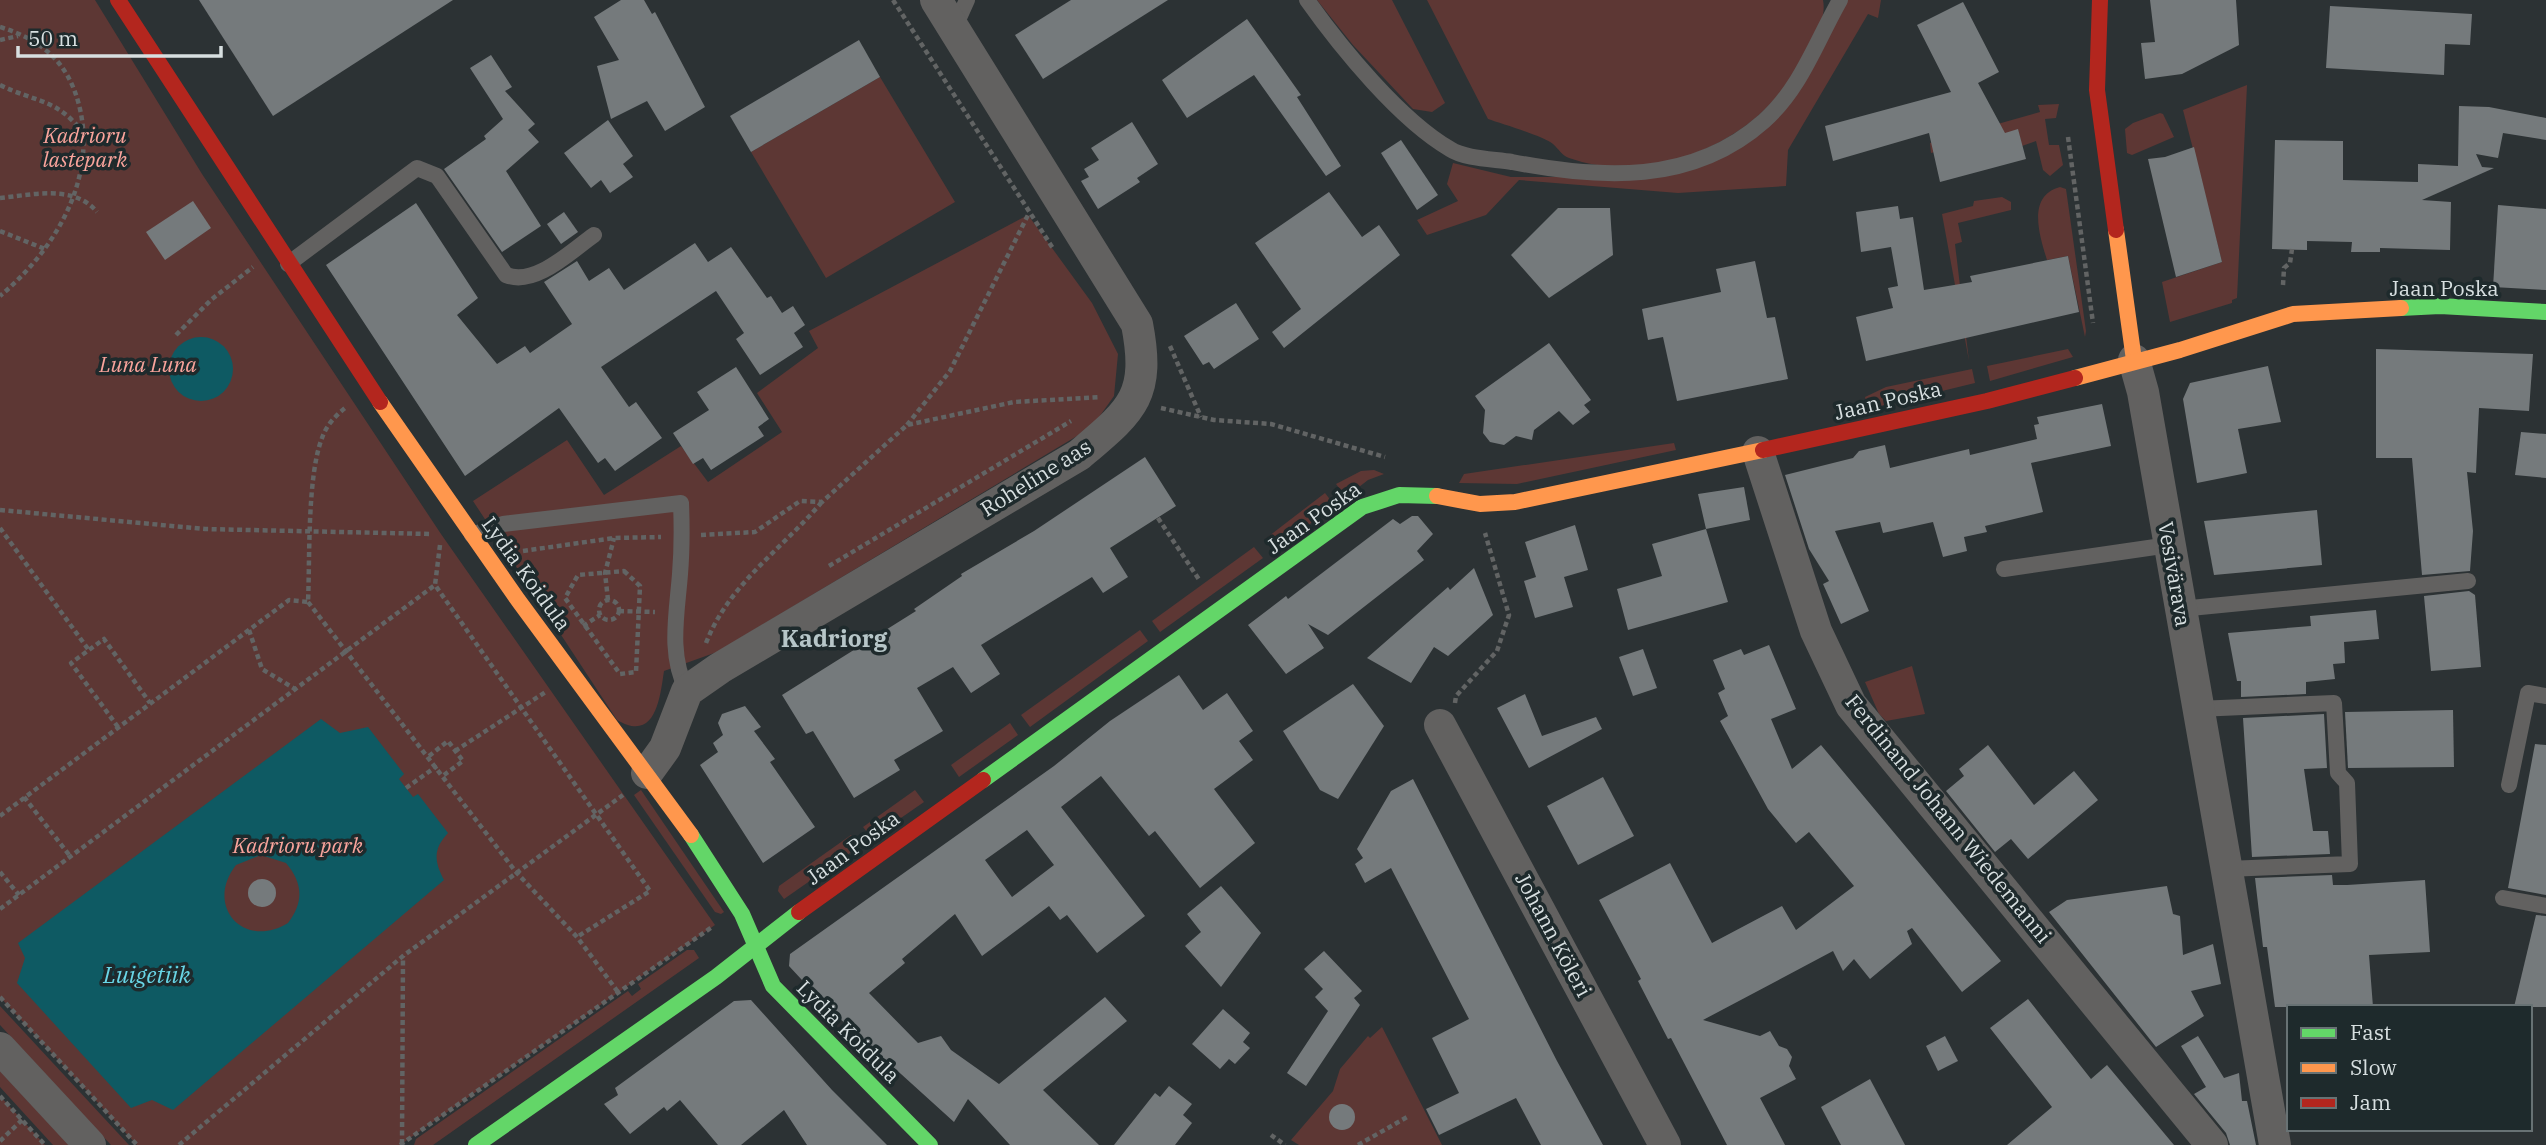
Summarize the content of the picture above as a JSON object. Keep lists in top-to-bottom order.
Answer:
{
  "streets": {
    "street": [
      "Jaan Poska",
      "Roheline aas",
      "Lydia Koidula",
      "Vesivärava",
      "Ferdinand Johann Wiedemanni",
      "Johann Köleri"
    ]
  },
  "crossings": [
    ["Jaan Poska", "Lydia Koidula"],
    ["Jaan Poska", "Vesivärava"],
    ["Jaan Poska", "Ferdinand Johann Wiedemanni"]
  ],
  "districts": ["Kadriorg"],
  "water": ["Luigetiik"],
  "parks": ["Kadrioru lastepark", "Luna Luna", "Kadrioru park"],
  "legend": ["Fast", "Slow", "Jam"],
  "scale_bar": "50 m"
}
